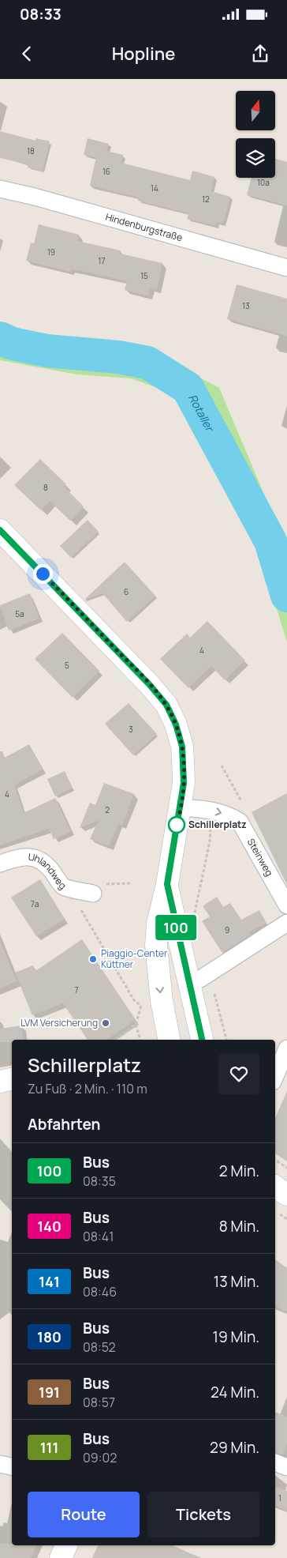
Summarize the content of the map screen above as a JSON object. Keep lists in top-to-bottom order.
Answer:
{
  "streets": {
    "street": ["Hindenburgstraße", "Steinweg", "Uhlandweg"]
  },
  "one_way": ["Steinweg"],
  "water": ["Rotaller"],
  "places": ["Schillerplatz", "Piaggio-Center Küttner", "LVM Versicherung"],
  "lines": ["bus line 100"],
  "house_numbers": [
    "18",
    "16",
    "10a",
    "14",
    "12",
    "19",
    "17",
    "15",
    "13",
    "8",
    "6",
    "5a",
    "4",
    "5",
    "3",
    "4",
    "2",
    "7a",
    "9",
    "7",
    "1"
  ],
  "north": "top",
  "page": {
    "status": "08:33",
    "header": "Hopline",
    "on_map": "100",
    "heading": [
      ["Schillerplatz", "Zu Fuß · 2 Min. · 110 m"],
      "Abfahrten"
    ],
    "list": [
      {
        "mark": "100",
        "name": "Bus",
        "note": "08:35",
        "value": "2 Min."
      },
      {
        "mark": "140",
        "name": "Bus",
        "note": "08:41",
        "value": "8 Min."
      },
      {
        "mark": "141",
        "name": "Bus",
        "note": "08:46",
        "value": "13 Min."
      },
      {
        "mark": "180",
        "name": "Bus",
        "note": "08:52",
        "value": "19 Min."
      },
      {
        "mark": "191",
        "name": "Bus",
        "note": "08:57",
        "value": "24 Min."
      },
      {
        "mark": "111",
        "name": "Bus",
        "note": "09:02",
        "value": "29 Min."
      }
    ],
    "buttons": ["Route", "Tickets"]
  }
}
